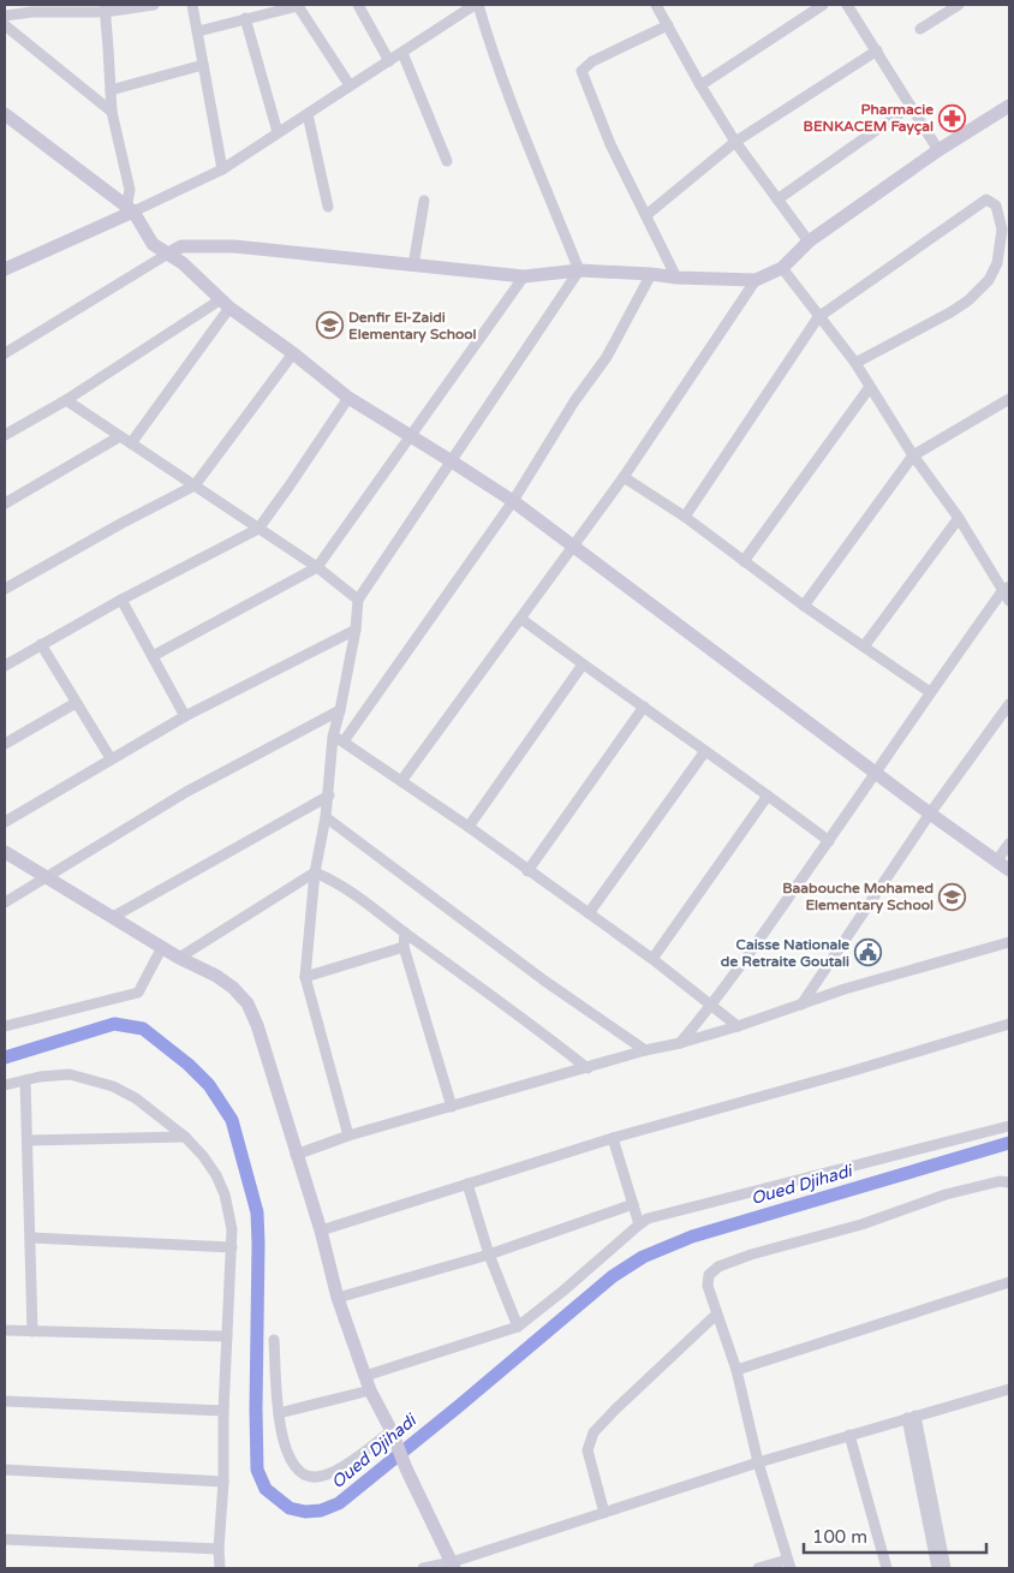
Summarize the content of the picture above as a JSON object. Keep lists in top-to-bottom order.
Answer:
{
  "water": ["Oued Djihadi"],
  "places": {
    "pharmacy": ["Pharmacie BENKACEM Fayçal"],
    "school or university": ["Denfir El-Zaidi Elementary School", "Baabouche Mohamed Elementary School"],
    "public building": ["Caisse Nationale de Retraite Goutali"]
  },
  "scale_bar": "100 m"
}
